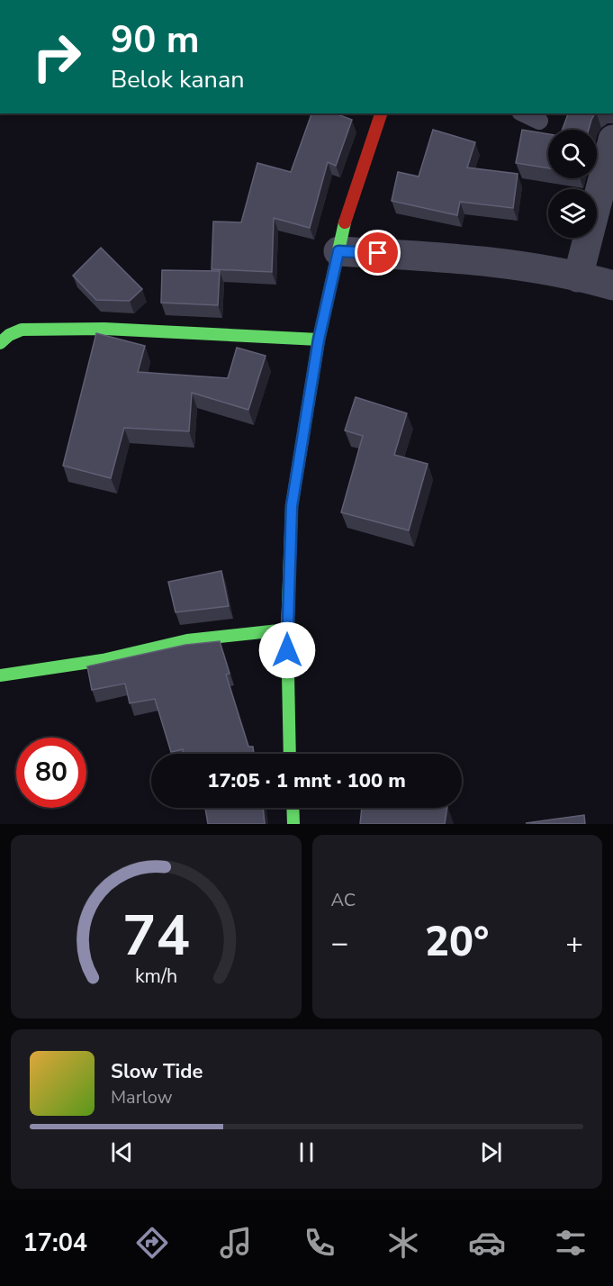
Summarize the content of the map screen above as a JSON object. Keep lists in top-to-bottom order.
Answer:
{
  "page": {
    "turn": ["90 m", "Belok kanan"],
    "limit": "80",
    "trip": "17:05 · 1 mnt · 100 m",
    "tile": "AC",
    "heat": ["−", "20°", "+"],
    "song": ["Slow Tide", "Marlow"],
    "tabs": "17:04",
    "gauge": ["74", "km/h"]
  }
}
